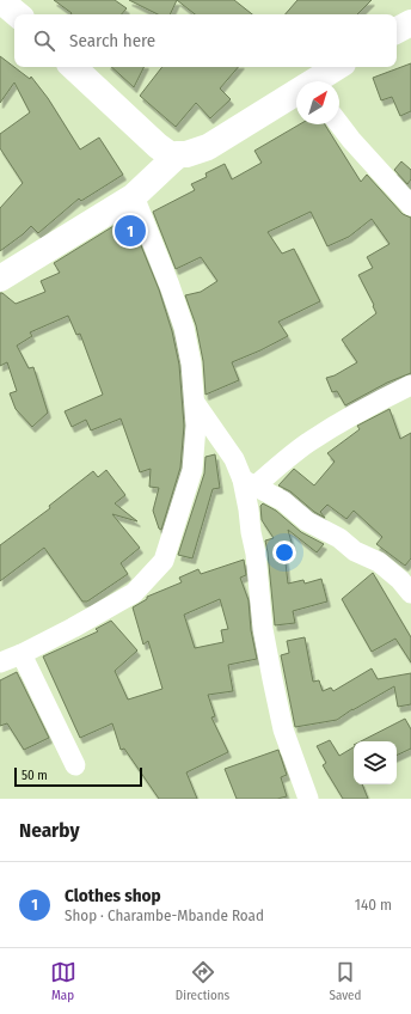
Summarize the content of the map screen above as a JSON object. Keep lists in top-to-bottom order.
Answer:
{
  "scale_bar": "50 m",
  "north": "top right",
  "page": {
    "search": "Search here",
    "pins": "1",
    "scale": "50 m",
    "heading": "Nearby",
    "list": [
      {
        "mark": "1",
        "name": "Clothes shop",
        "note": "Shop · Charambe-Mbande Road",
        "value": "140 m"
      }
    ],
    "nav": ["Map", "Directions", "Saved"]
  }
}
